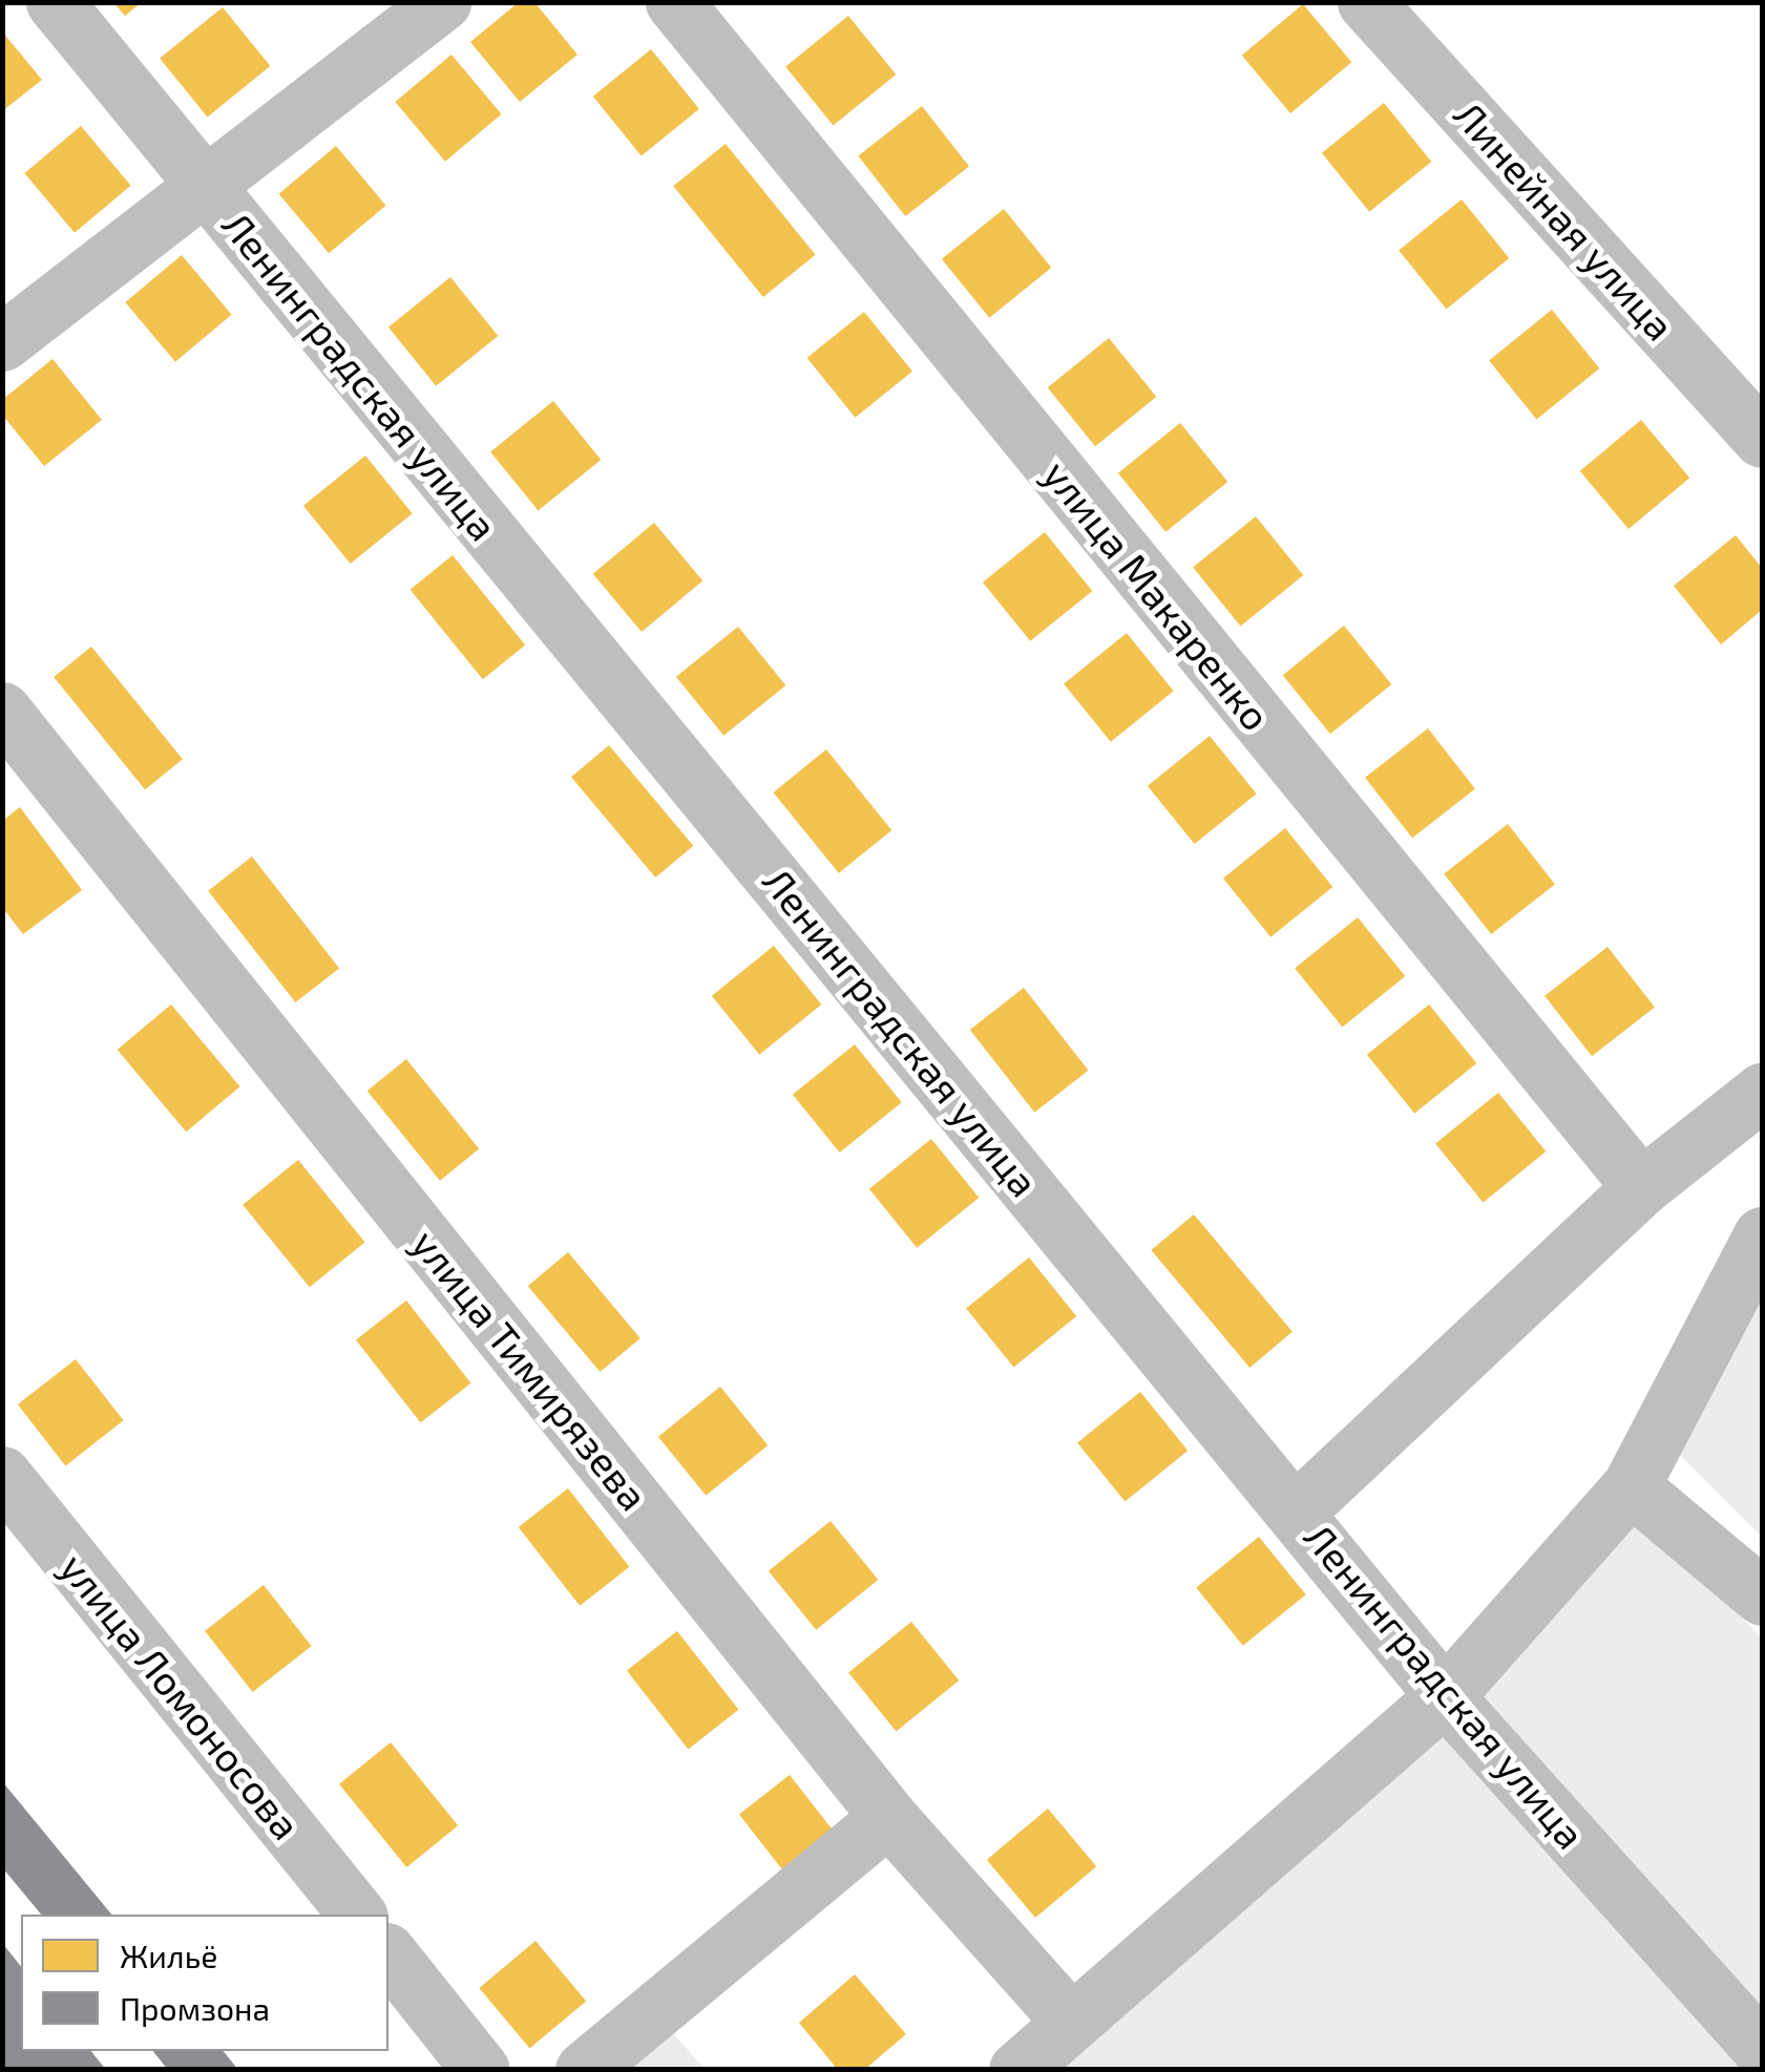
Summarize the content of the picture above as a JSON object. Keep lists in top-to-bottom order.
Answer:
{
  "streets": {
    "street": [
      "Линейная улица",
      "Ленинградская улица",
      "улица Макаренко",
      "улица Тимирязева",
      "улица Ломоносова"
    ]
  },
  "legend": ["Жильё", "Промзона"]
}
